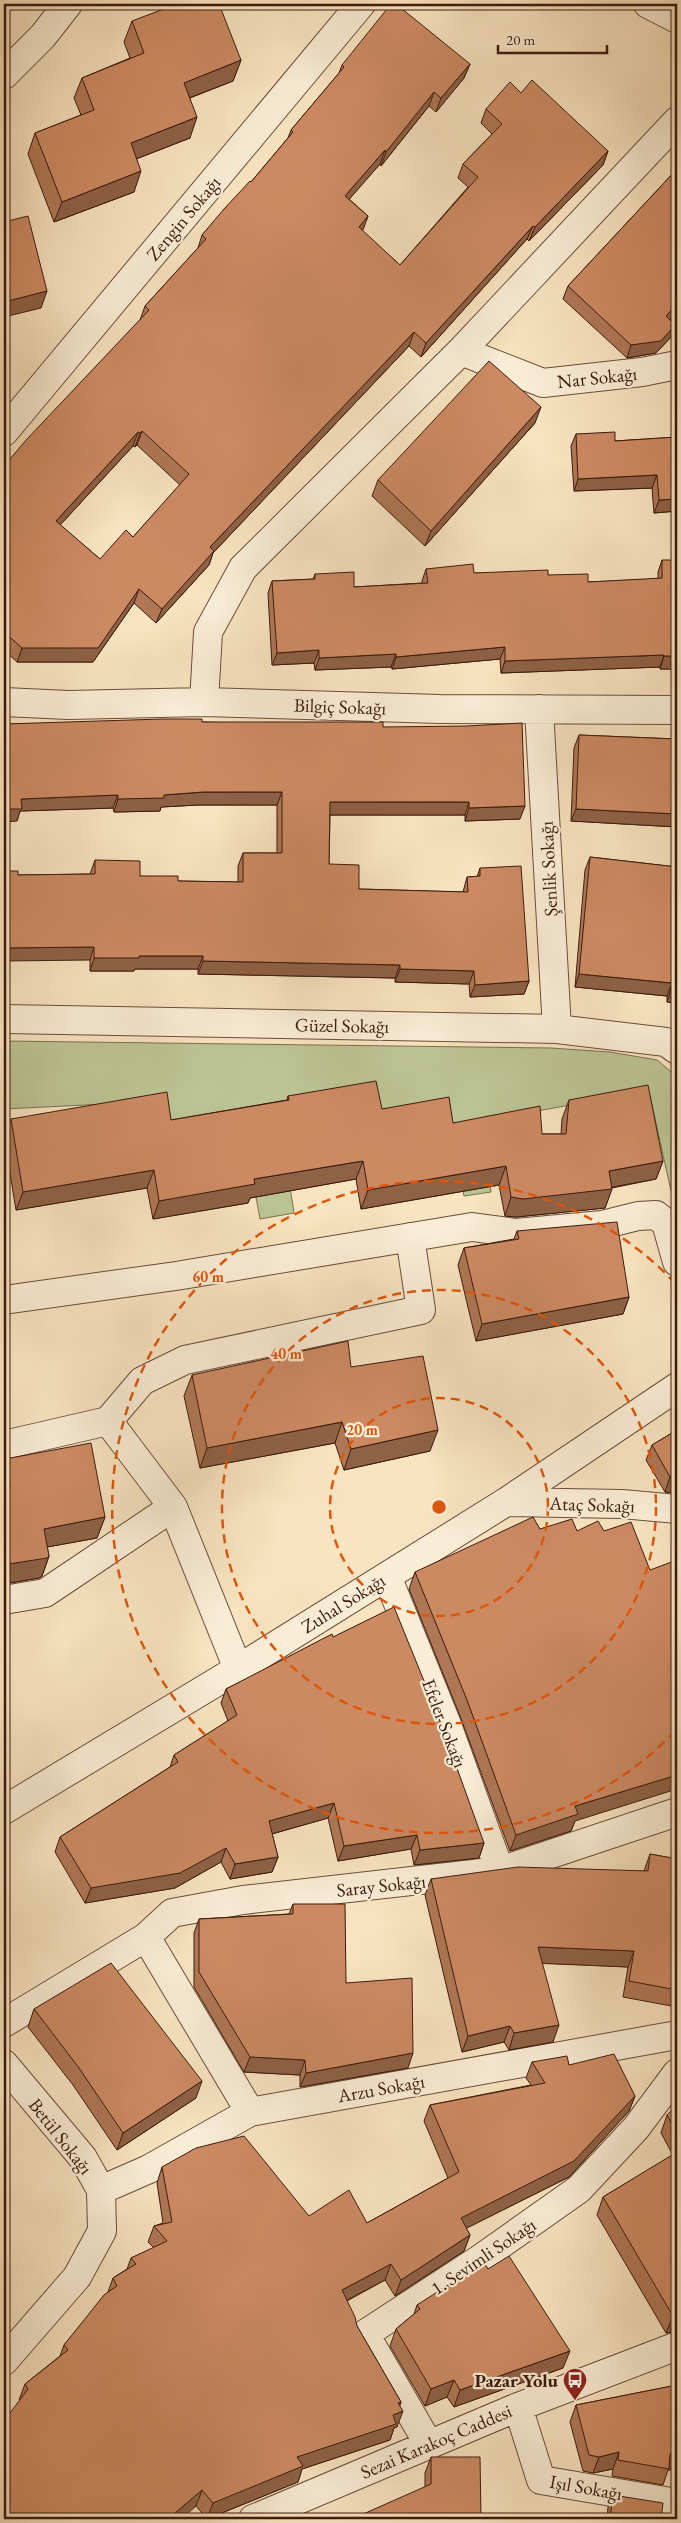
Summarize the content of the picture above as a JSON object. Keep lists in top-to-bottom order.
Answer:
{
  "streets": {
    "street": [
      "Zengin Sokağı",
      "Nar Sokağı",
      "Bilgiç Sokağı",
      "Şenlik Sokağı",
      "Güzel Sokağı",
      "Ataç Sokağı",
      "Zuhal Sokağı",
      "Efeler Sokağı",
      "Saray Sokağı",
      "Arzu Sokağı",
      "Betül Sokağı",
      "1. Sevimli Sokağı",
      "Sezai Karakoç Caddesi",
      "Işıl Sokağı"
    ]
  },
  "crossings": [
    ["Bilgiç Sokağı", "Şenlik Sokağı"],
    ["Şenlik Sokağı", "Güzel Sokağı"],
    ["Ataç Sokağı", "Zuhal Sokağı"],
    ["Zuhal Sokağı", "Efeler Sokağı"],
    ["Efeler Sokağı", "Saray Sokağı"],
    ["Arzu Sokağı", "Betül Sokağı"],
    ["1. Sevimli Sokağı", "Sezai Karakoç Caddesi"],
    ["Sezai Karakoç Caddesi", "Işıl Sokağı"]
  ],
  "places": {
    "bus stop": ["Pazar Yolu"]
  },
  "scale_bar": "20 m",
  "rings": ["60 m", "40 m", "20 m"]
}
